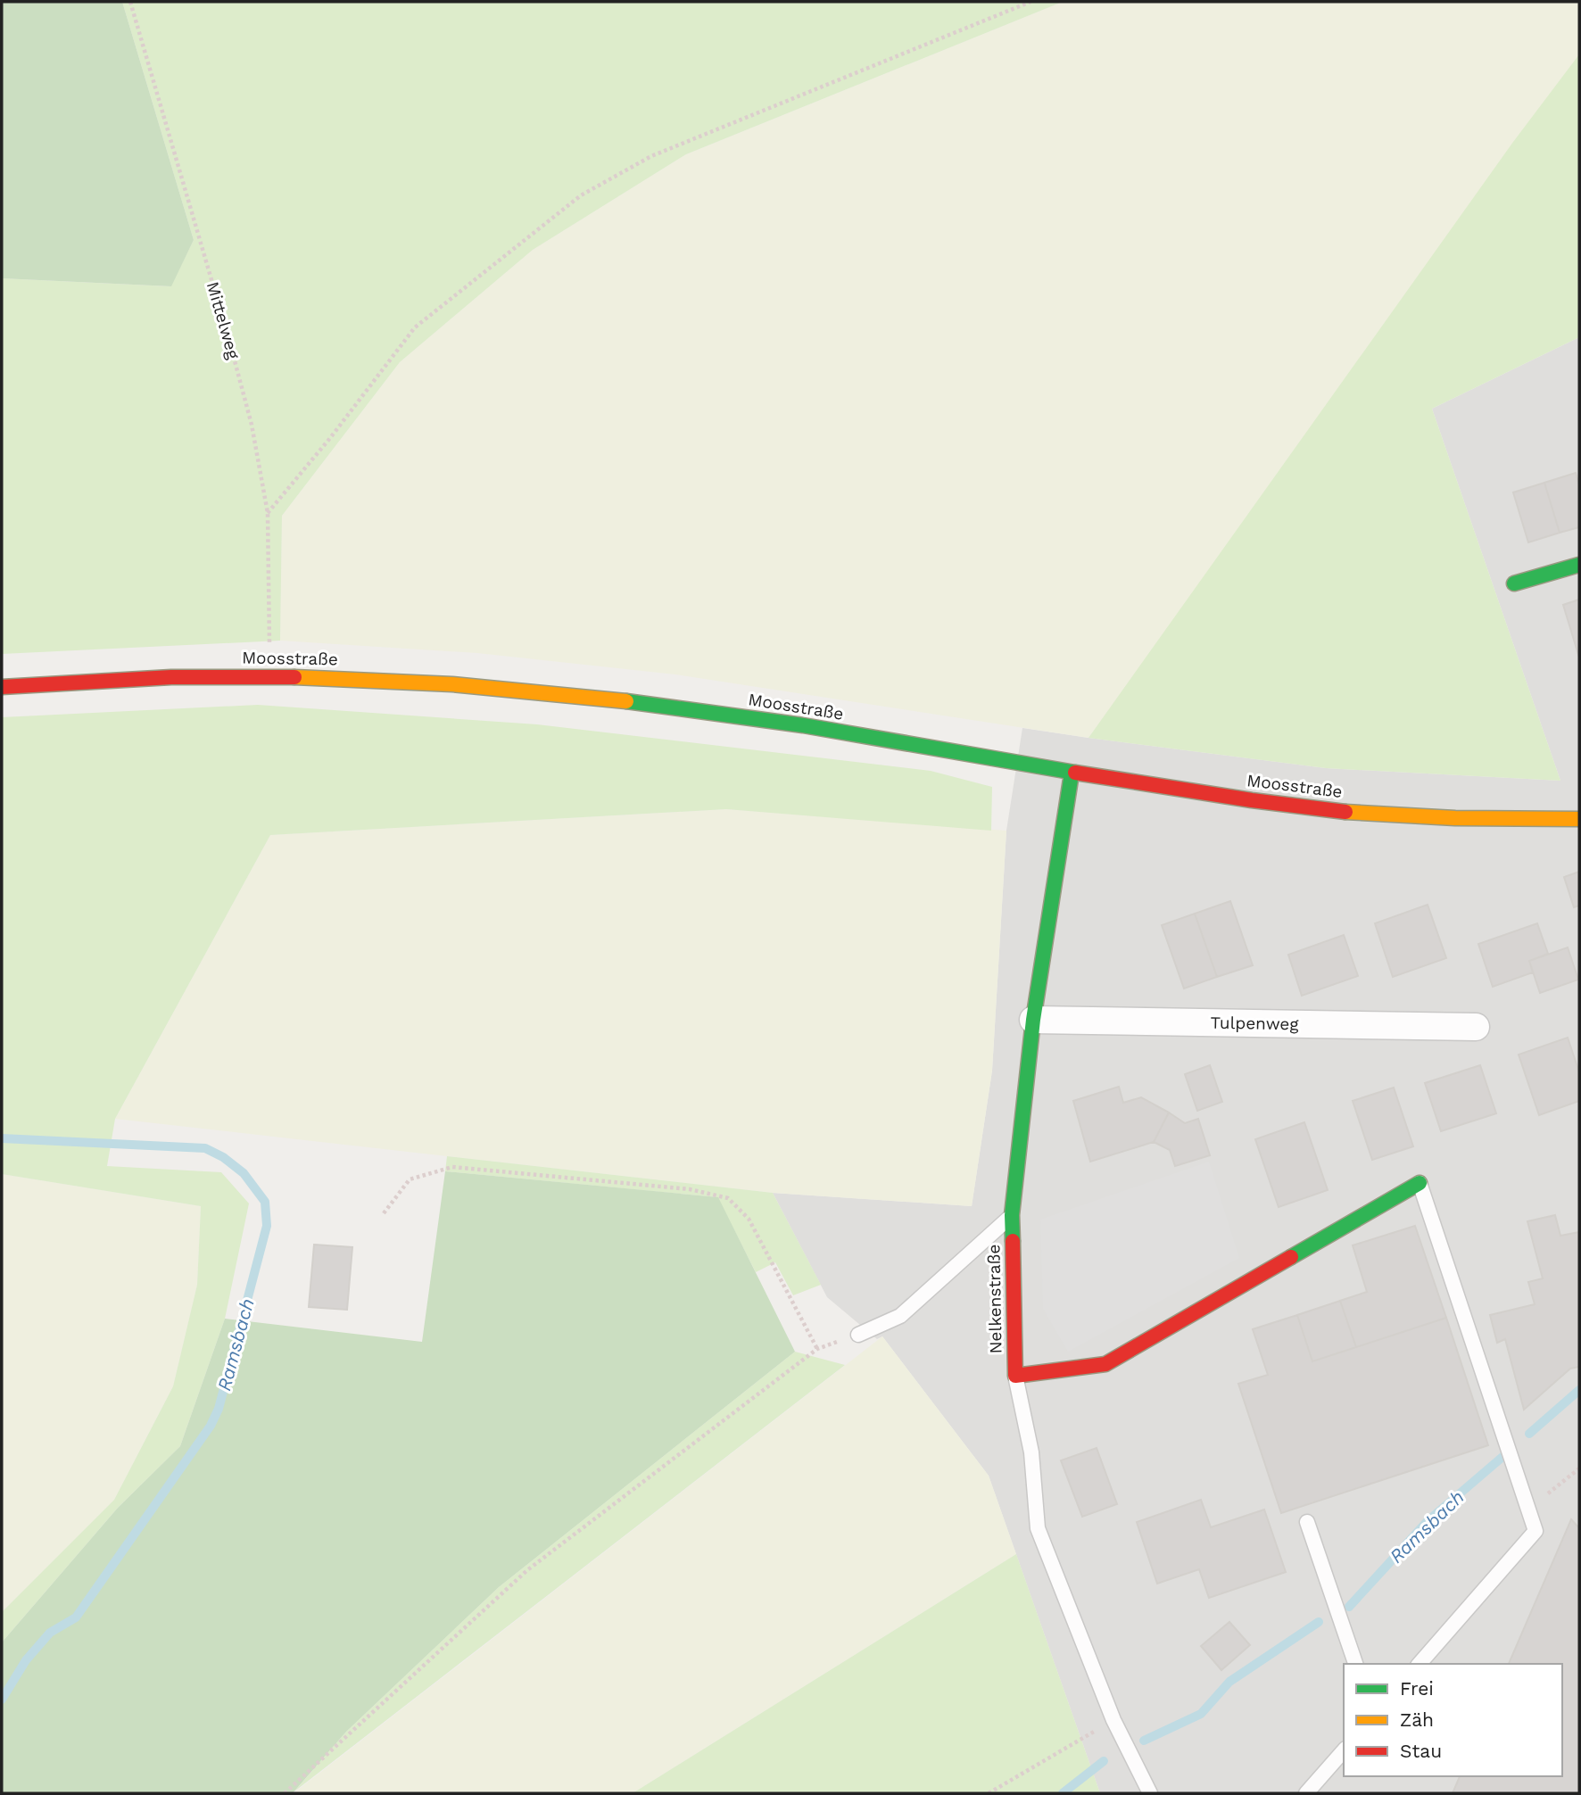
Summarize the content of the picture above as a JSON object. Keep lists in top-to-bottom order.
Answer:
{
  "streets": {
    "street": ["Moosstraße", "Tulpenweg", "Nelkenstraße"],
    "path": ["Mittelweg"]
  },
  "crossings": [
    ["Moosstraße", "Nelkenstraße"],
    ["Tulpenweg", "Nelkenstraße"]
  ],
  "water": ["Ramsbach"],
  "legend": ["Frei", "Zäh", "Stau"]
}
